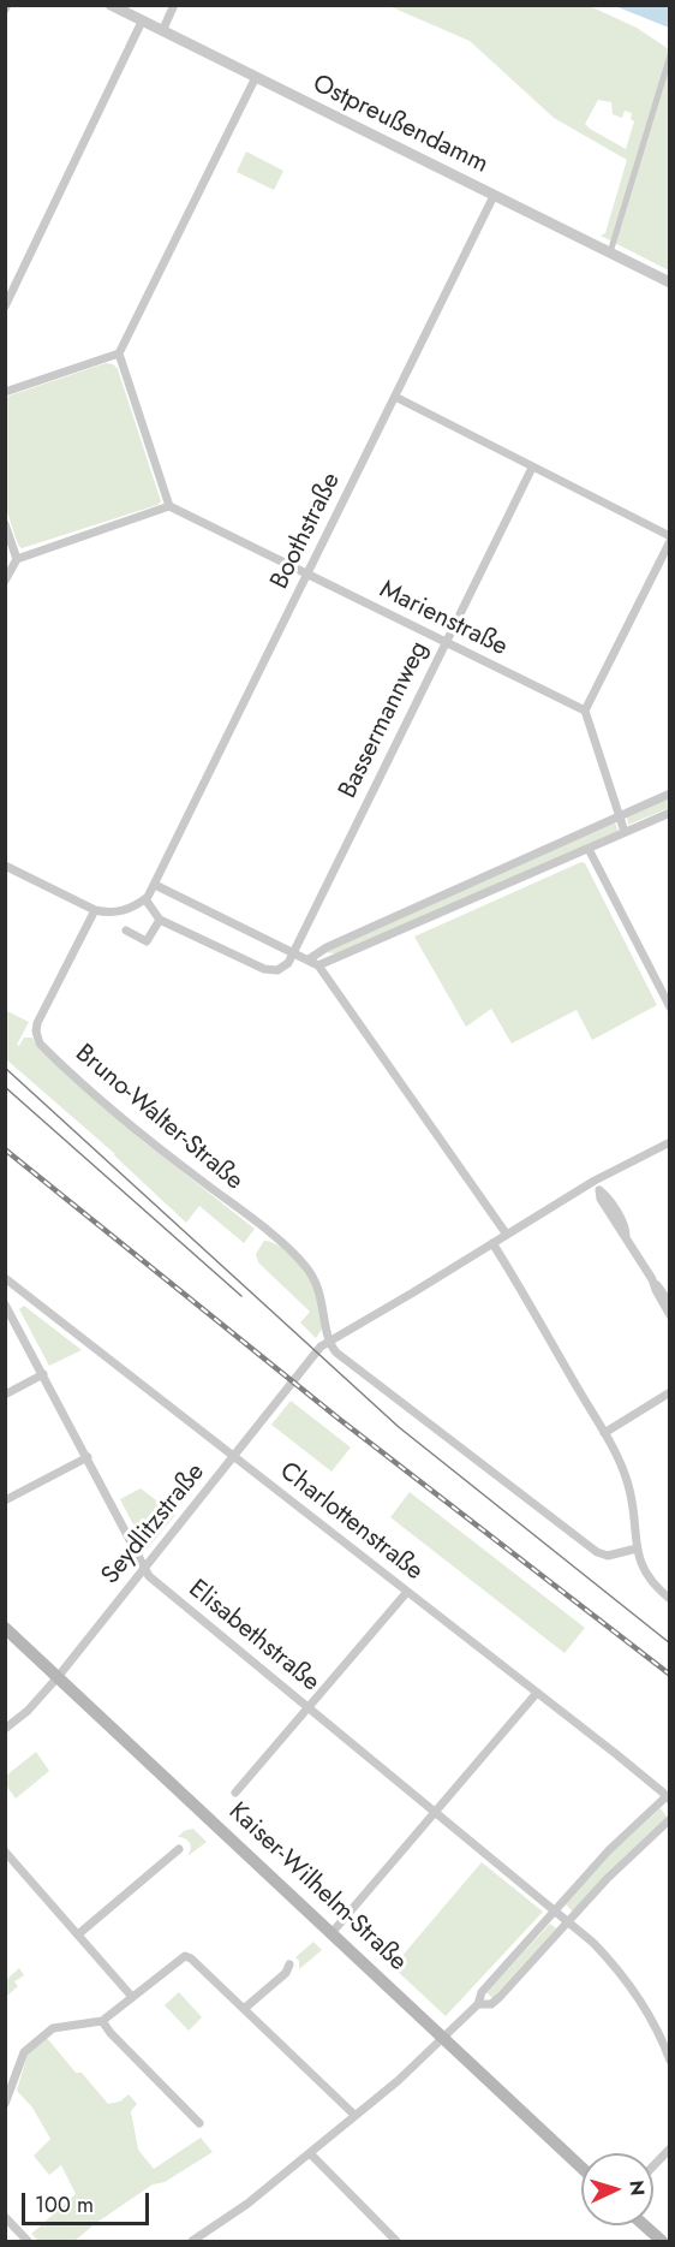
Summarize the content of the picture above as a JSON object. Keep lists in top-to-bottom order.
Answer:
{
  "streets": {
    "main road": ["Kaiser-Wilhelm-Straße"],
    "street": [
      "Ostpreußendamm",
      "Boothstraße",
      "Marienstraße",
      "Bassermannweg",
      "Bruno-Walter-Straße",
      "Charlottenstraße",
      "Seydlitzstraße",
      "Elisabethstraße"
    ]
  },
  "crossings": [
    ["Ostpreußendamm", "Boothstraße"],
    ["Boothstraße", "Marienstraße"],
    ["Marienstraße", "Bassermannweg"],
    ["Bruno-Walter-Straße", "Seydlitzstraße"],
    ["Charlottenstraße", "Seydlitzstraße"],
    ["Seydlitzstraße", "Elisabethstraße"],
    ["Seydlitzstraße", "Kaiser-Wilhelm-Straße"]
  ],
  "scale_bar": "100 m",
  "north": "right"
}
